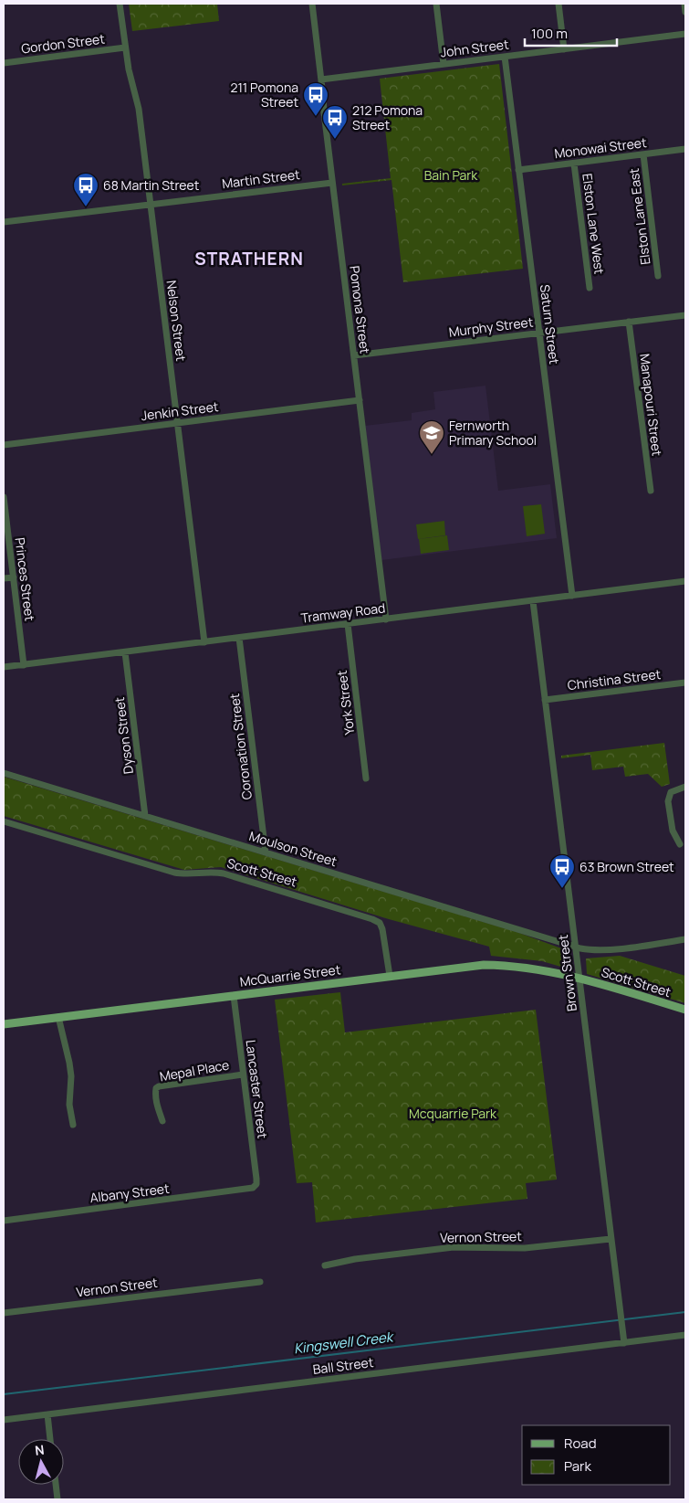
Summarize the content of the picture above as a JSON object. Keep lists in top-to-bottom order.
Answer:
{
  "streets": {
    "main road": ["Scott Street", "McQuarrie Street"],
    "street": [
      "Gordon Street",
      "John Street",
      "Monowai Street",
      "Martin Street",
      "Elston Lane East",
      "Elston Lane West",
      "Pomona Street",
      "Nelson Street",
      "Saturn Street",
      "Murphy Street",
      "Manapouri Street",
      "Jenkin Street",
      "Princes Street",
      "Tramway Road",
      "Christina Street",
      "York Street",
      "Dyson Street",
      "Coronation Street",
      "Moulson Street",
      "Brown Street",
      "Mepal Place",
      "Lancaster Street",
      "Albany Street",
      "Vernon Street",
      "Ball Street"
    ]
  },
  "crossings": [
    ["Gordon Street", "Nelson Street"],
    ["John Street", "Pomona Street"],
    ["John Street", "Saturn Street"],
    ["Monowai Street", "Elston Lane East"],
    ["Monowai Street", "Elston Lane West"],
    ["Monowai Street", "Saturn Street"],
    ["Martin Street", "Pomona Street"],
    ["Martin Street", "Nelson Street"],
    ["Pomona Street", "Murphy Street"],
    ["Pomona Street", "Jenkin Street"],
    ["Pomona Street", "Tramway Road"],
    ["Nelson Street", "Jenkin Street"],
    ["Nelson Street", "Tramway Road"],
    ["Saturn Street", "Murphy Street"],
    ["Saturn Street", "Tramway Road"],
    ["Murphy Street", "Manapouri Street"],
    ["Princes Street", "Tramway Road"],
    ["Tramway Road", "York Street"],
    ["Tramway Road", "Dyson Street"],
    ["Tramway Road", "Coronation Street"],
    ["Tramway Road", "Brown Street"],
    ["Christina Street", "Brown Street"],
    ["Dyson Street", "Moulson Street"],
    ["Coronation Street", "Moulson Street"],
    ["Moulson Street", "Brown Street"],
    ["Scott Street", "Brown Street"],
    ["Scott Street", "McQuarrie Street"],
    ["Brown Street", "McQuarrie Street"],
    ["Brown Street", "Vernon Street"],
    ["Brown Street", "Ball Street"],
    ["McQuarrie Street", "Lancaster Street"],
    ["Mepal Place", "Lancaster Street"],
    ["Lancaster Street", "Albany Street"]
  ],
  "districts": ["STRATHERN"],
  "water": ["Kingswell Creek"],
  "parks": ["Bain Park", "Mcquarrie Park"],
  "places": {
    "bus stop": [
      "211 Pomona Street",
      "212 Pomona Street",
      "68 Martin Street",
      "63 Brown Street"
    ],
    "school or university": ["Fernworth Primary School"]
  },
  "legend": ["Road", "Park"],
  "scale_bar": "100 m",
  "north": "top"
}
